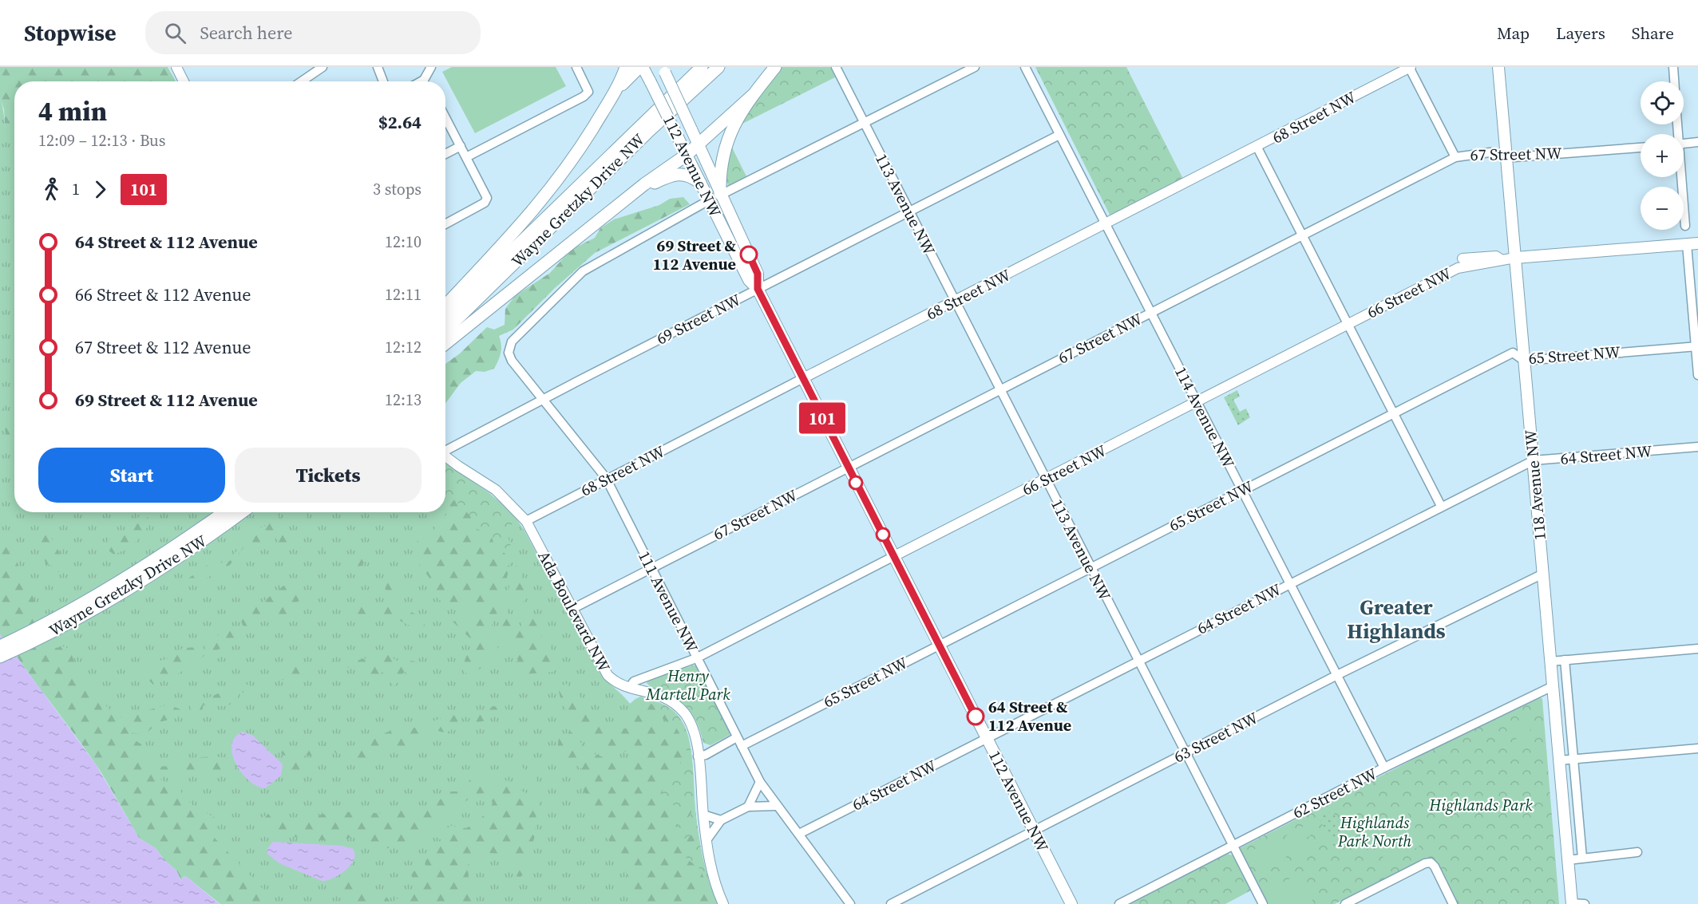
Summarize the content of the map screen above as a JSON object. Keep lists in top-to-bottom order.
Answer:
{
  "streets": {
    "main road": [
      "112 Avenue NW",
      "Wayne Gretzky Drive NW",
      "66 Street NW",
      "118 Avenue NW"
    ],
    "street": [
      "68 Street NW",
      "67 Street NW",
      "113 Avenue NW",
      "69 Street NW",
      "65 Street NW",
      "114 Avenue NW",
      "64 Street NW",
      "111 Avenue NW",
      "Ada Boulevard NW",
      "63 Street NW",
      "62 Street NW"
    ]
  },
  "crossings": [
    ["68 Street NW", "112 Avenue NW"],
    ["68 Street NW", "113 Avenue NW"],
    ["68 Street NW", "114 Avenue NW"],
    ["68 Street NW", "111 Avenue NW"],
    ["68 Street NW", "Ada Boulevard NW"],
    ["67 Street NW", "112 Avenue NW"],
    ["67 Street NW", "113 Avenue NW"],
    ["67 Street NW", "114 Avenue NW"],
    ["67 Street NW", "118 Avenue NW"],
    ["67 Street NW", "111 Avenue NW"],
    ["67 Street NW", "Ada Boulevard NW"],
    ["112 Avenue NW", "66 Street NW"],
    ["112 Avenue NW", "69 Street NW"],
    ["112 Avenue NW", "65 Street NW"],
    ["112 Avenue NW", "64 Street NW"],
    ["112 Avenue NW", "111 Avenue NW"],
    ["112 Avenue NW", "63 Street NW"],
    ["113 Avenue NW", "66 Street NW"],
    ["113 Avenue NW", "69 Street NW"],
    ["113 Avenue NW", "65 Street NW"],
    ["113 Avenue NW", "64 Street NW"],
    ["113 Avenue NW", "63 Street NW"],
    ["113 Avenue NW", "62 Street NW"],
    ["66 Street NW", "114 Avenue NW"],
    ["66 Street NW", "118 Avenue NW"],
    ["66 Street NW", "111 Avenue NW"],
    ["66 Street NW", "Ada Boulevard NW"],
    ["69 Street NW", "114 Avenue NW"],
    ["69 Street NW", "111 Avenue NW"],
    ["65 Street NW", "114 Avenue NW"],
    ["65 Street NW", "118 Avenue NW"],
    ["65 Street NW", "111 Avenue NW"],
    ["114 Avenue NW", "64 Street NW"],
    ["114 Avenue NW", "63 Street NW"],
    ["114 Avenue NW", "62 Street NW"],
    ["64 Street NW", "118 Avenue NW"],
    ["64 Street NW", "111 Avenue NW"],
    ["118 Avenue NW", "63 Street NW"],
    ["118 Avenue NW", "62 Street NW"]
  ],
  "districts": ["Greater Highlands"],
  "parks": ["Henry Martell Park", "Highlands Park", "Highlands Park North"],
  "places": ["69 Street & 112 Avenue", "64 Street & 112 Avenue"],
  "lines": ["bus line 101"],
  "page": {
    "header": "Stopwise",
    "search": "Search here",
    "nav": ["Map", "Layers", "Share"],
    "on_map": "101",
    "map_buttons": ["+", "−"],
    "heading": ["4 min", "12:09 – 12:13 · Bus", "$2.64"],
    "legs": ["1", "101", "3 stops"],
    "list": [
      {
        "name": "64 Street & 112 Avenue",
        "value": "12:10"
      },
      {
        "name": "66 Street & 112 Avenue",
        "value": "12:11"
      },
      {
        "name": "67 Street & 112 Avenue",
        "value": "12:12"
      },
      {
        "name": "69 Street & 112 Avenue",
        "value": "12:13"
      }
    ],
    "buttons": ["Start", "Tickets"]
  }
}
